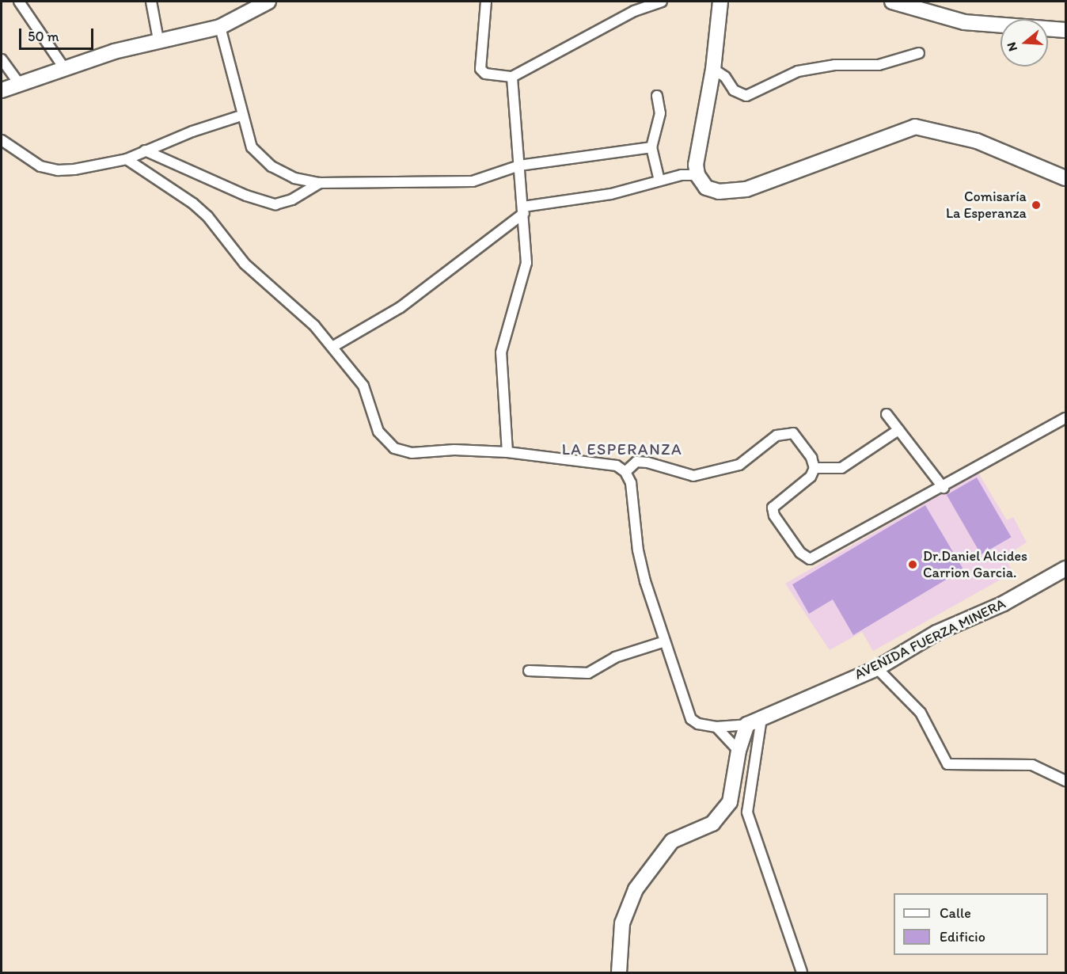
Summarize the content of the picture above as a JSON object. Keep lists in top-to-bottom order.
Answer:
{
  "streets": {
    "street": ["AVENIDA FUERZA MINERA"]
  },
  "districts": ["LA ESPERANZA"],
  "places": ["Comisaría La Esperanza", "Dr.Daniel Alcides Carrion Garcia."],
  "legend": ["Calle", "Edificio"],
  "scale_bar": "50 m",
  "north": "left"
}
